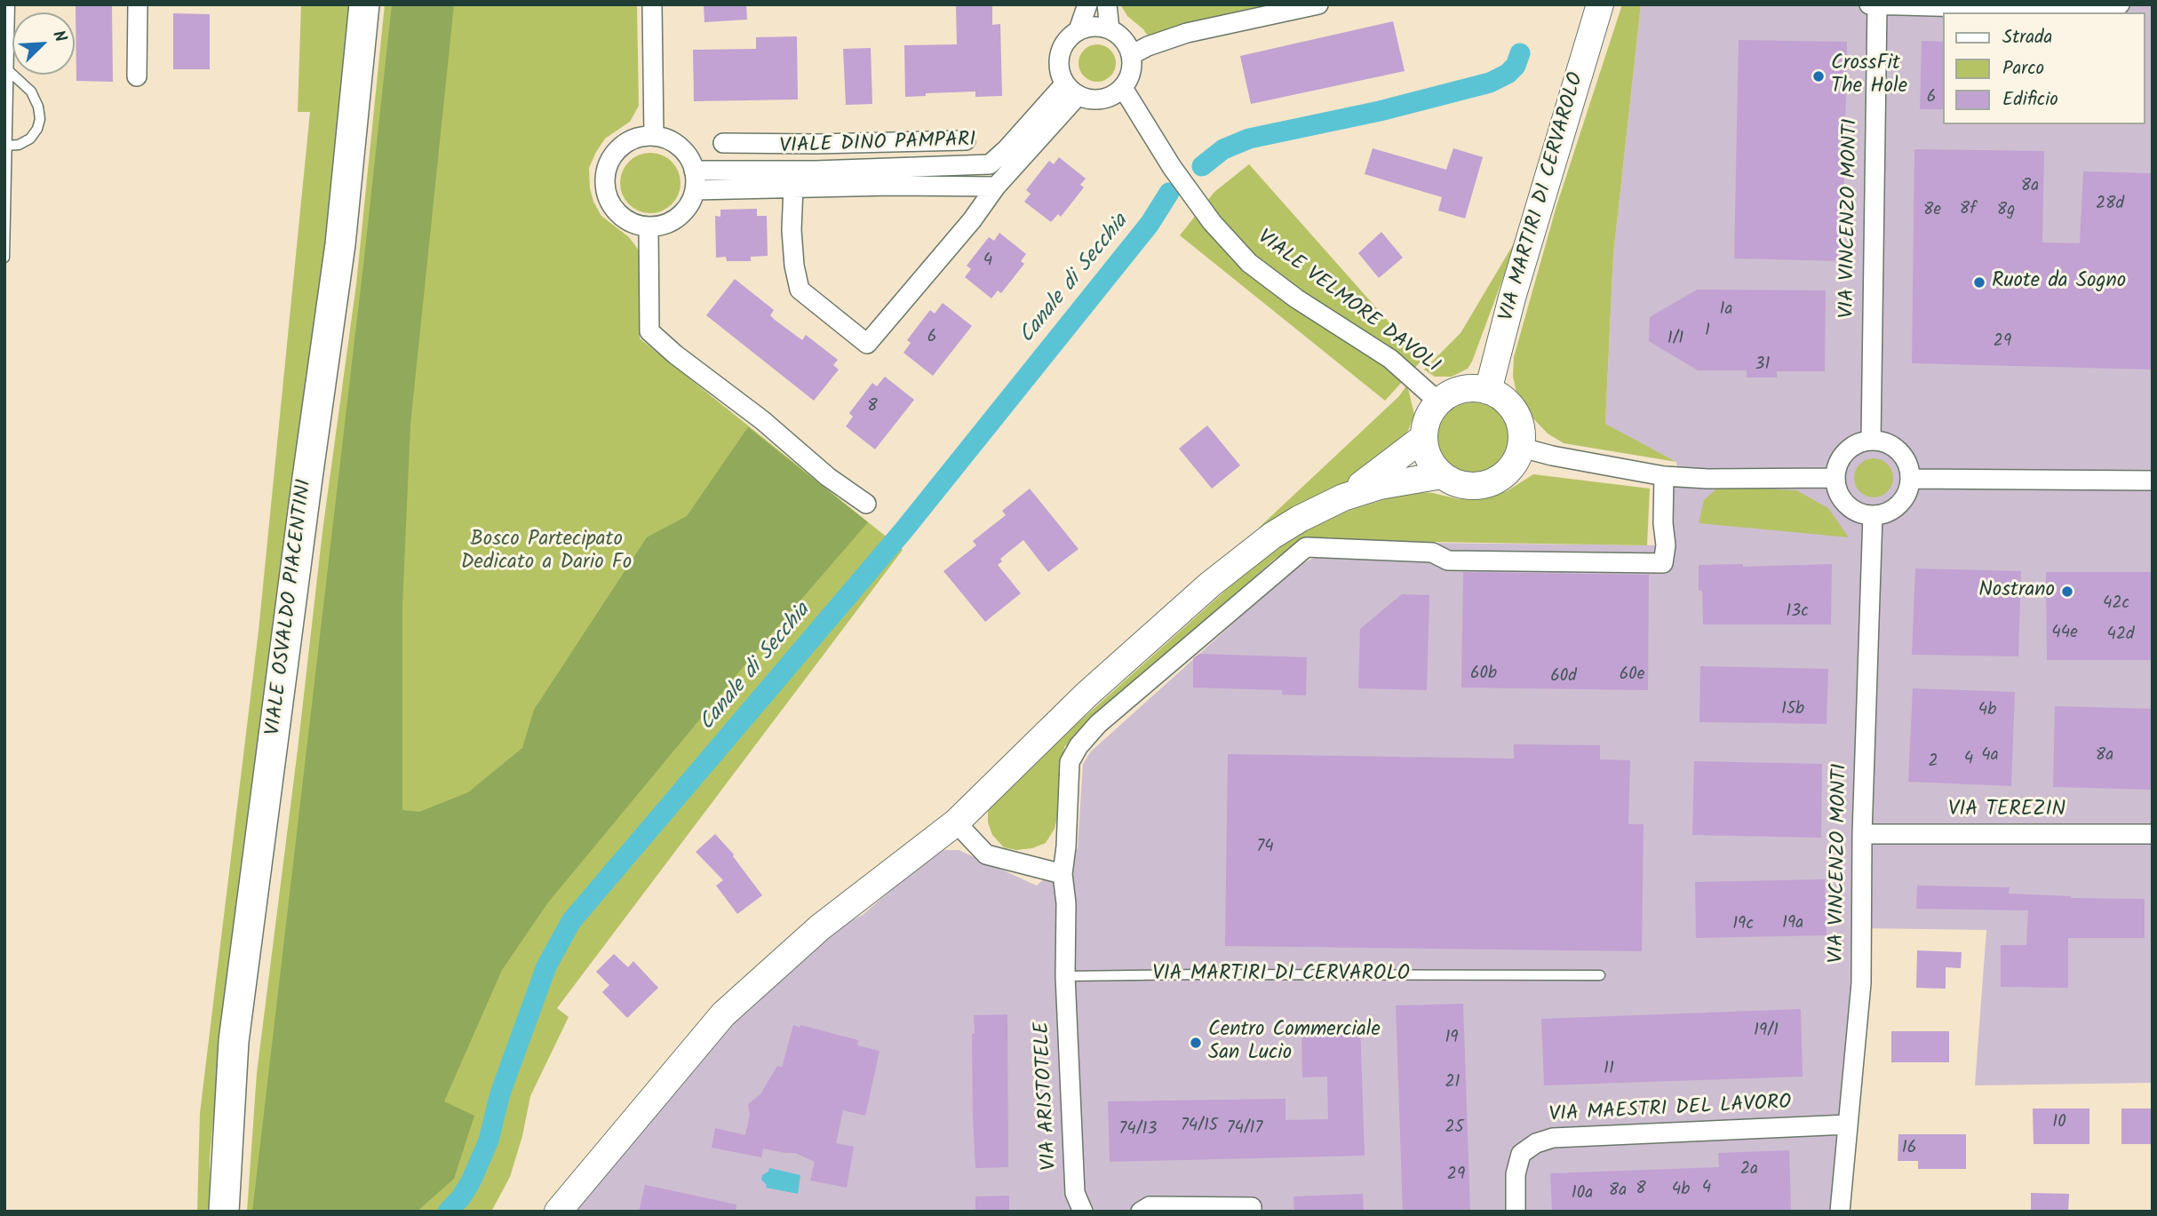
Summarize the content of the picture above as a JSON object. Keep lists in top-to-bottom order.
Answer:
{
  "streets": {
    "main road": ["VIA MARTIRI DI CERVAROLO", "VIALE OSVALDO PIACENTINI"],
    "street": [
      "VIALE DINO PAMPARI",
      "VIA VINCENZO MONTI",
      "VIALE VELMORE DAVOLI",
      "VIA TEREZIN",
      "VIA ARISTOTELE",
      "VIA MAESTRI DEL LAVORO"
    ]
  },
  "crossings": [
    ["VIALE DINO PAMPARI", "VIALE VELMORE DAVOLI"],
    ["VIA MARTIRI DI CERVAROLO", "VIALE VELMORE DAVOLI"],
    ["VIA MARTIRI DI CERVAROLO", "VIA ARISTOTELE"],
    ["VIA VINCENZO MONTI", "VIA TEREZIN"],
    ["VIA VINCENZO MONTI", "VIA MAESTRI DEL LAVORO"]
  ],
  "water": ["Canale di Secchia"],
  "parks": ["Bosco Partecipato Dedicato a Dario Fo"],
  "places": [
    "CrossFit The Hole",
    "Ruote da Sogno",
    "Nostrano",
    "Centro Commerciale San Lucio"
  ],
  "house_numbers": [
    "6",
    "8a",
    "28d",
    "8f",
    "8e",
    "8g",
    "4",
    "1a",
    "1",
    "6",
    "1/1",
    "29",
    "31",
    "8",
    "42c",
    "13c",
    "44e",
    "42d",
    "60b",
    "60e",
    "60d",
    "15b",
    "4b",
    "4a",
    "8a",
    "4",
    "2",
    "74",
    "19a",
    "19c",
    "19/1",
    "19",
    "11",
    "21",
    "10",
    "74/15",
    "25",
    "74/17",
    "74/13",
    "16",
    "2a",
    "29",
    "4",
    "8",
    "4b",
    "8a",
    "10a"
  ],
  "legend": ["Strada", "Parco", "Edificio"],
  "north": "top right"
}
